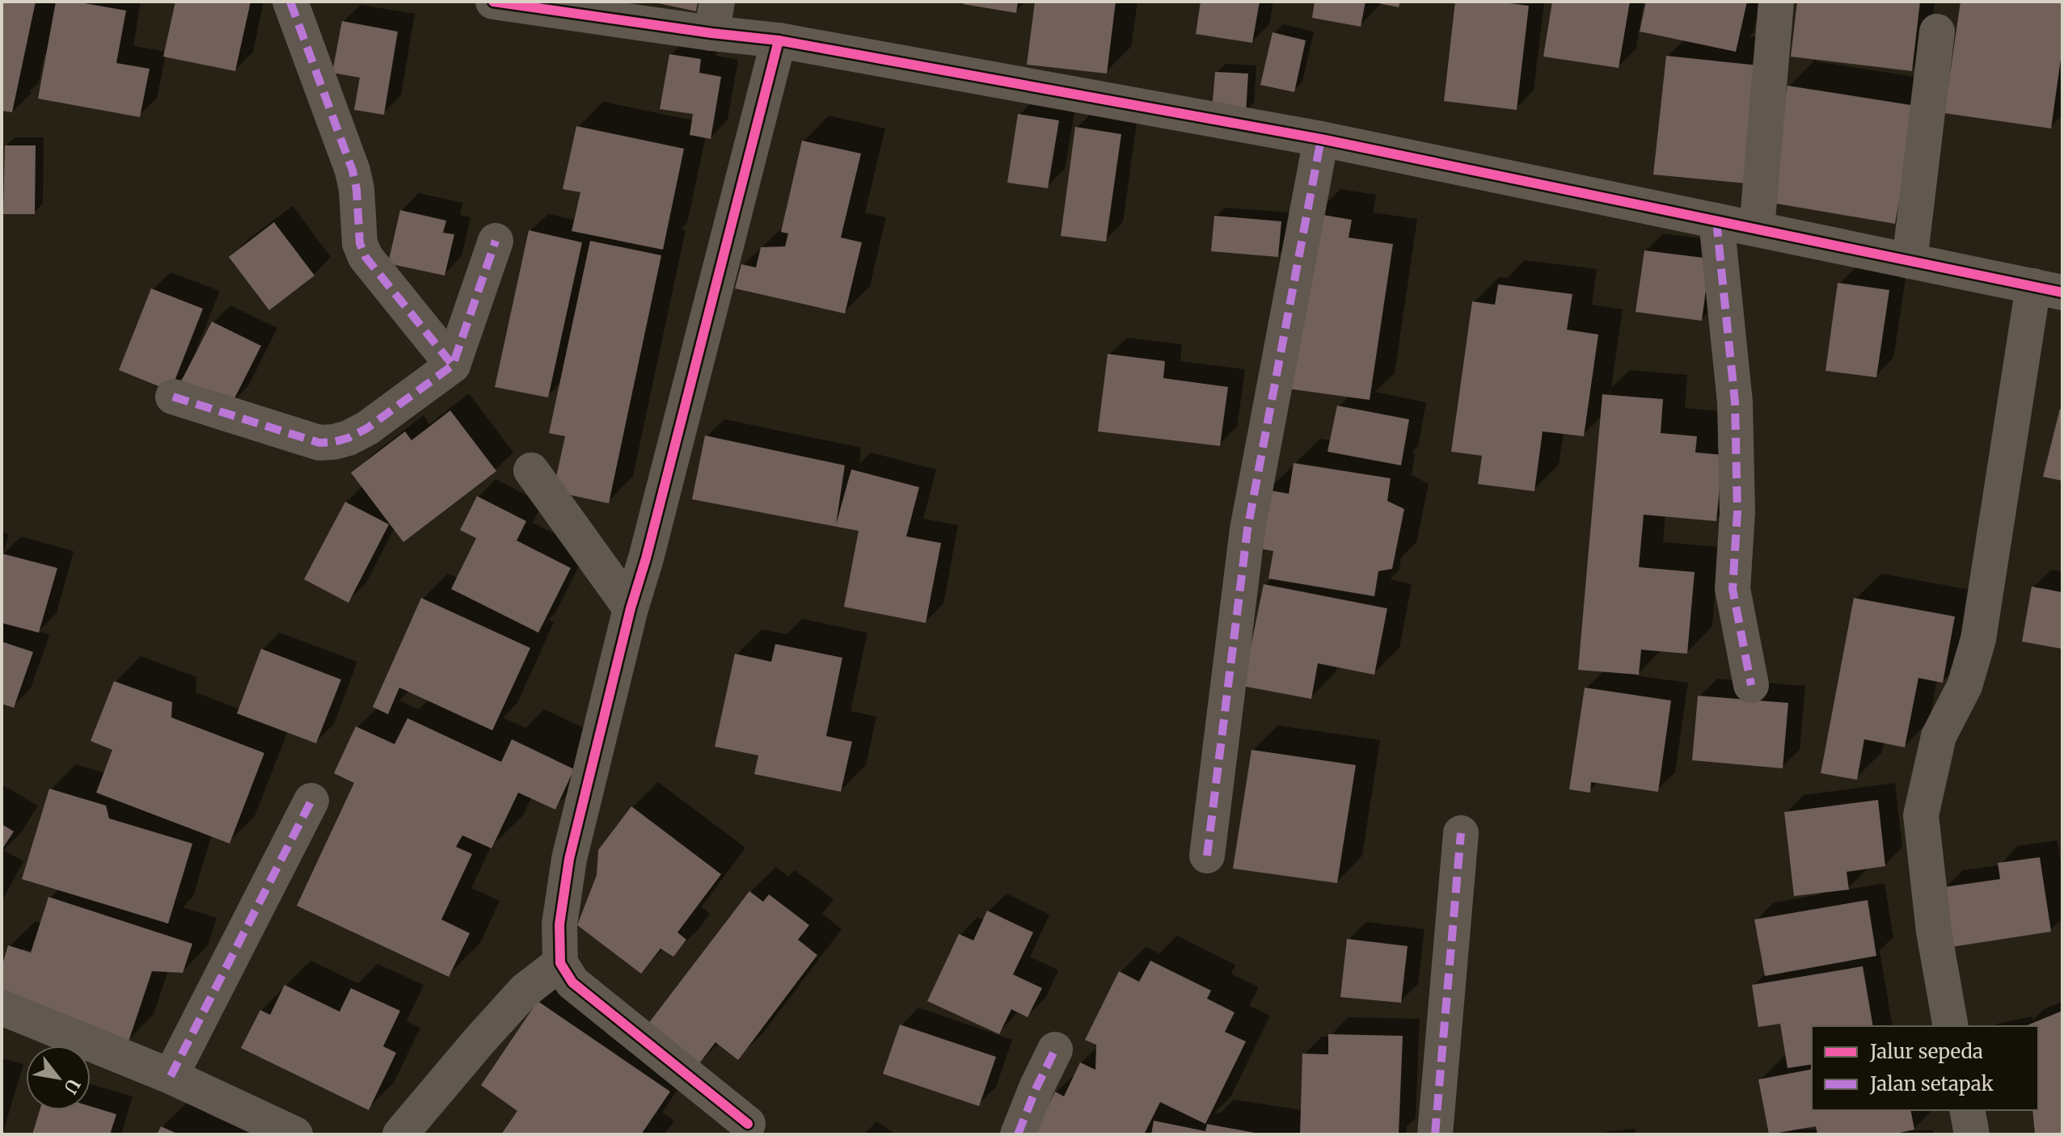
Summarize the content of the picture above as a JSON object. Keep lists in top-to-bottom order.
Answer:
{
  "legend": ["Jalur sepeda", "Jalan setapak"],
  "north": "bottom right"
}
